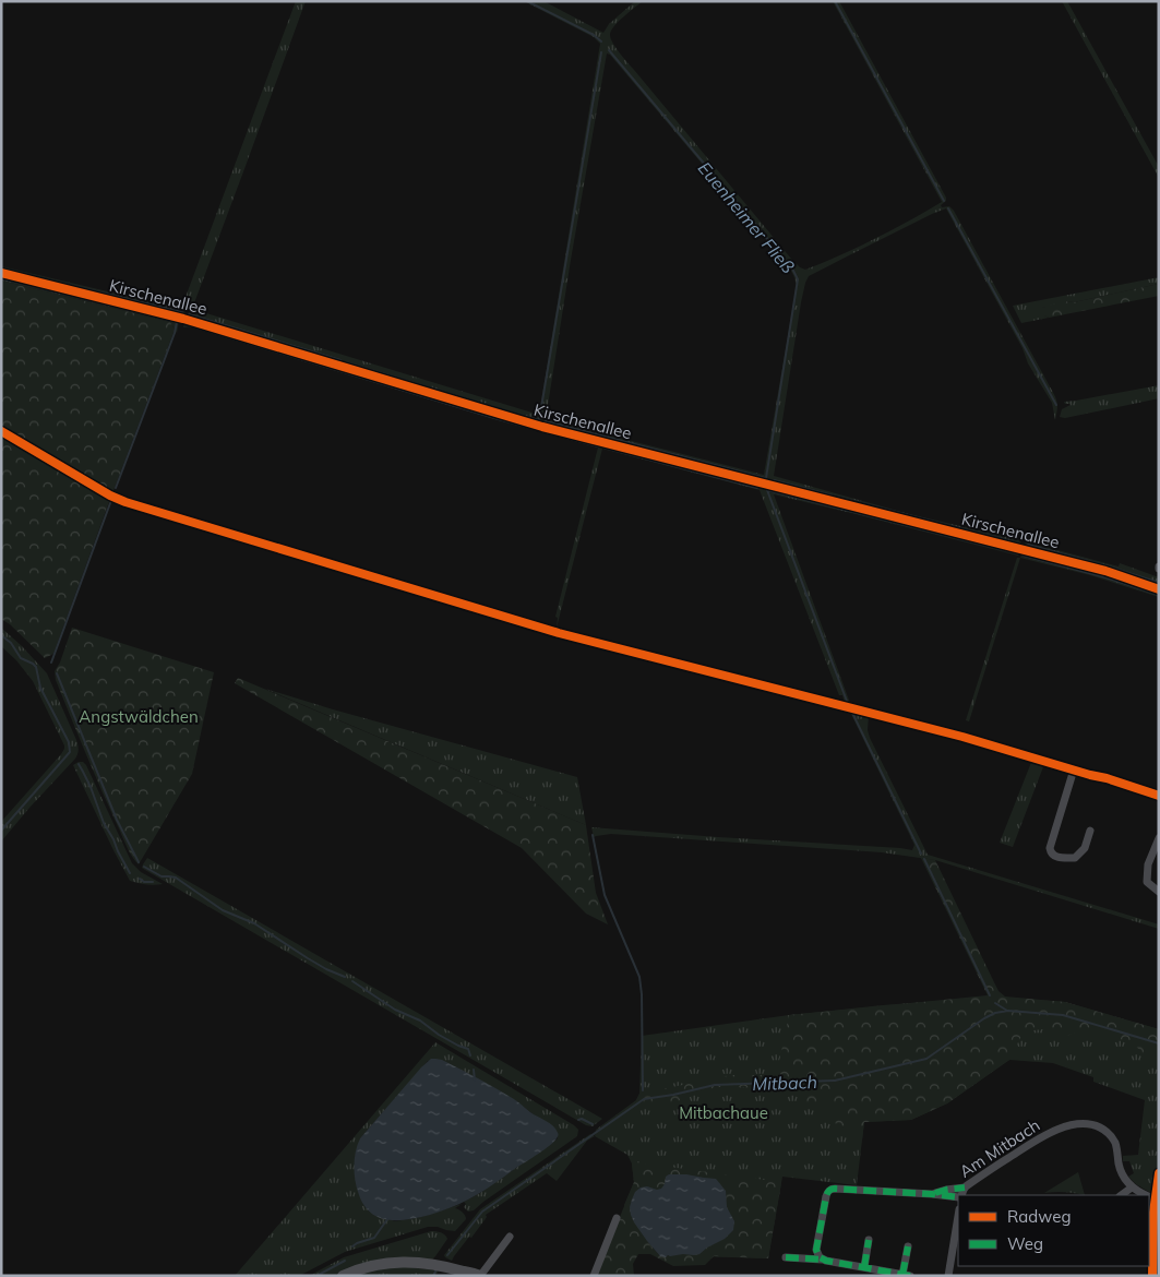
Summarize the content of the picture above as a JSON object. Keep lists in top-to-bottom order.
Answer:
{
  "streets": {
    "street": ["Kirschenallee", "Am Mitbach"]
  },
  "water": ["Euenheimer Fließ", "Mitbach"],
  "parks": ["Angstwäldchen", "Mitbachaue"],
  "legend": ["Radweg", "Weg"]
}
